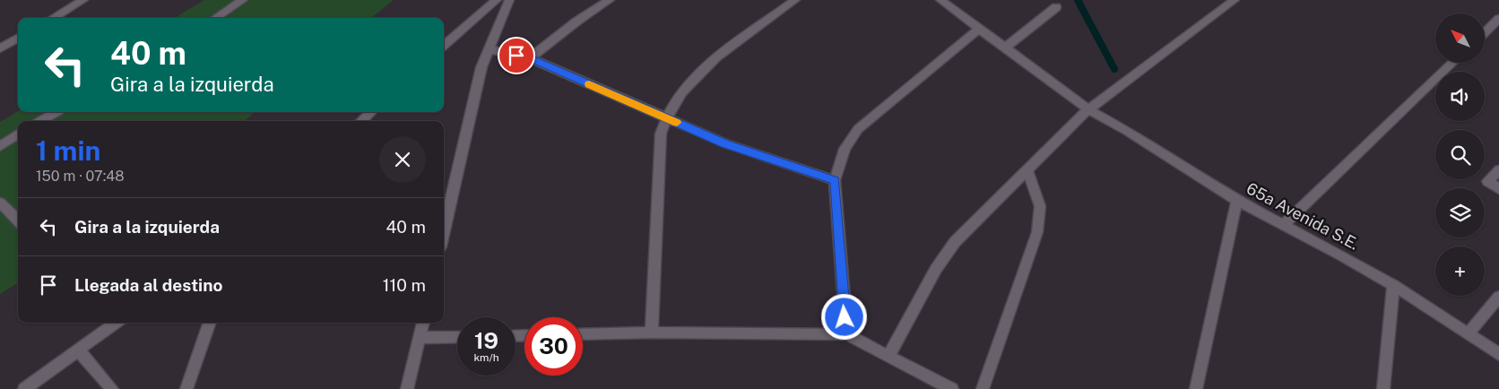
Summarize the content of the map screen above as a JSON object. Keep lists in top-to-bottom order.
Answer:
{
  "streets": {
    "street": ["65a Avenida S.E."]
  },
  "north": "top left",
  "page": {
    "map_buttons": "+",
    "turn": ["40 m", "Gira a la izquierda"],
    "heading": ["1 min", "150 m · 07:48"],
    "list": [
      {
        "name": "Gira a la izquierda",
        "value": "40 m"
      },
      {
        "name": "Llegada al destino",
        "value": "110 m"
      }
    ],
    "speed": "19 km/h",
    "limit": "30"
  }
}
